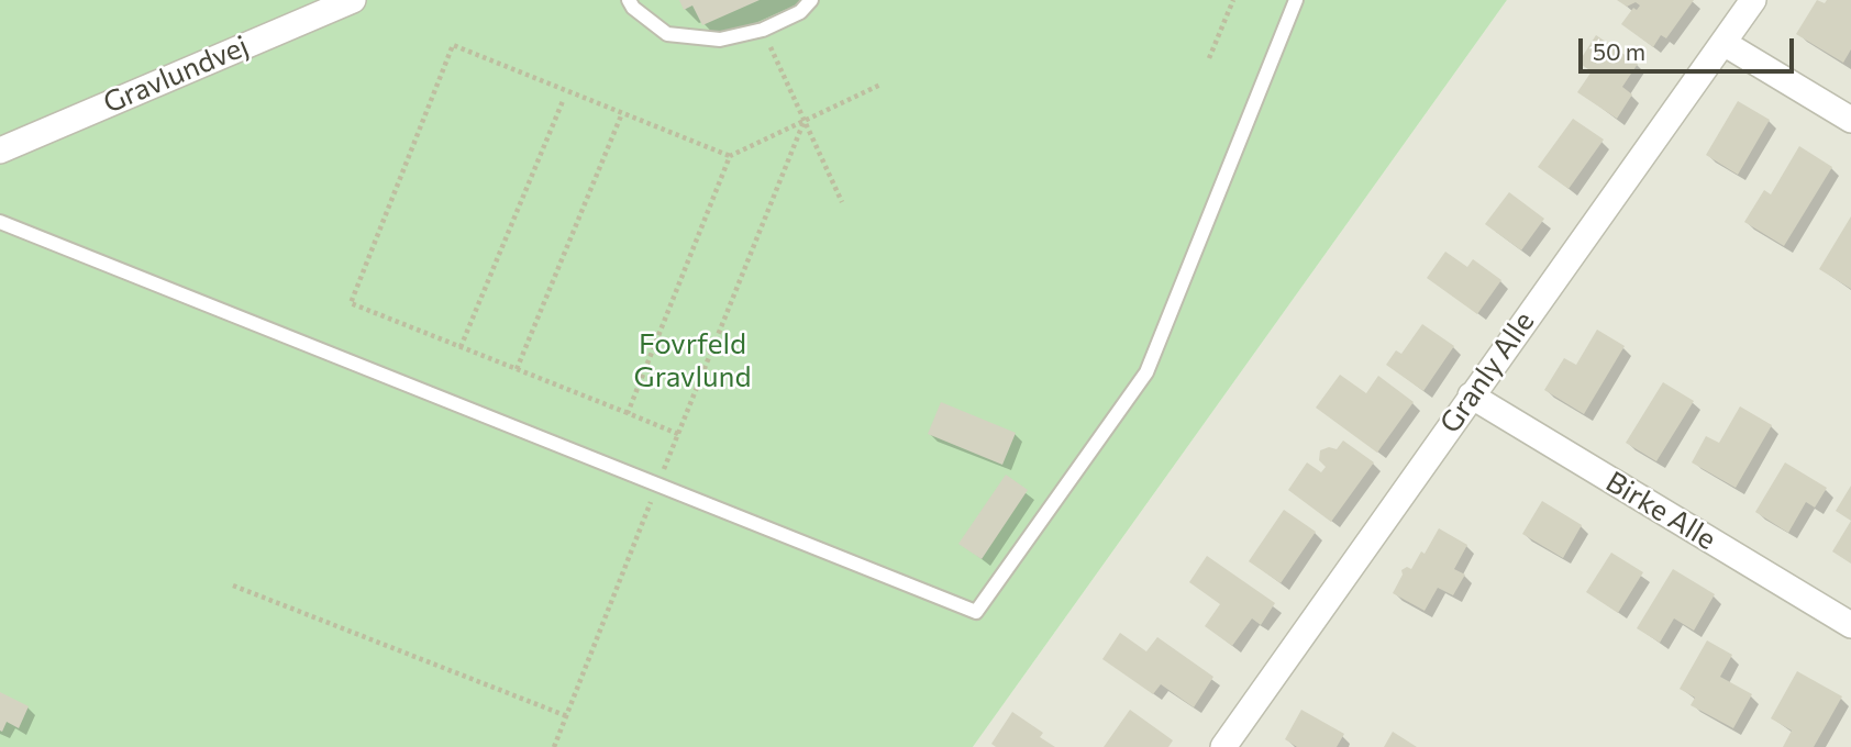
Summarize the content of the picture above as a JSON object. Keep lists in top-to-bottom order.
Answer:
{
  "streets": {
    "street": ["Gravlundvej", "Granly Alle", "Birke Alle"]
  },
  "crossings": [
    ["Granly Alle", "Birke Alle"]
  ],
  "parks": ["Fovrfeld Gravlund"],
  "scale_bar": "50 m"
}
